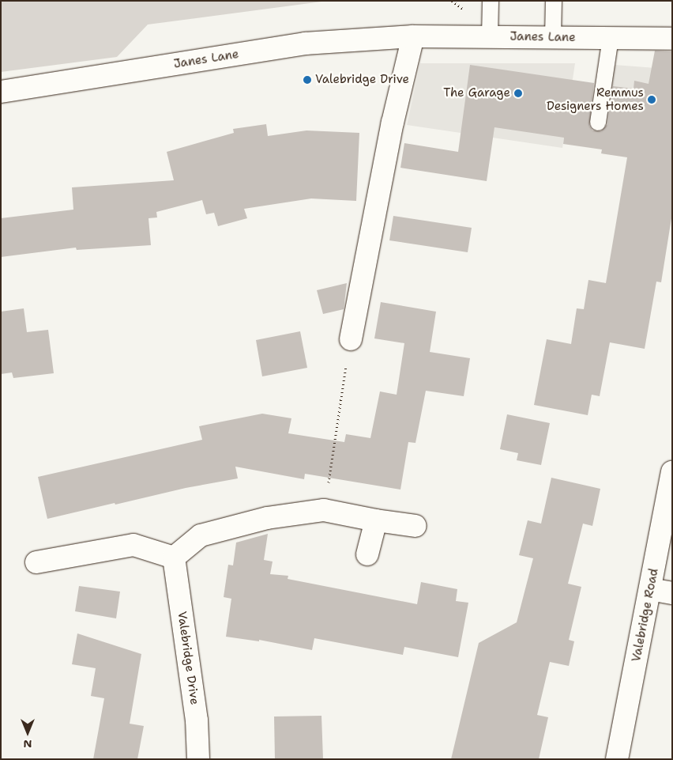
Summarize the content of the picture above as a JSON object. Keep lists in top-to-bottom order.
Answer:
{
  "streets": {
    "street": ["Janes Lane", "Valebridge Road", "Valebridge Drive"]
  },
  "places": ["Valebridge Drive", "The Garage", "Remmus Designers Homes"],
  "north": "bottom"
}
